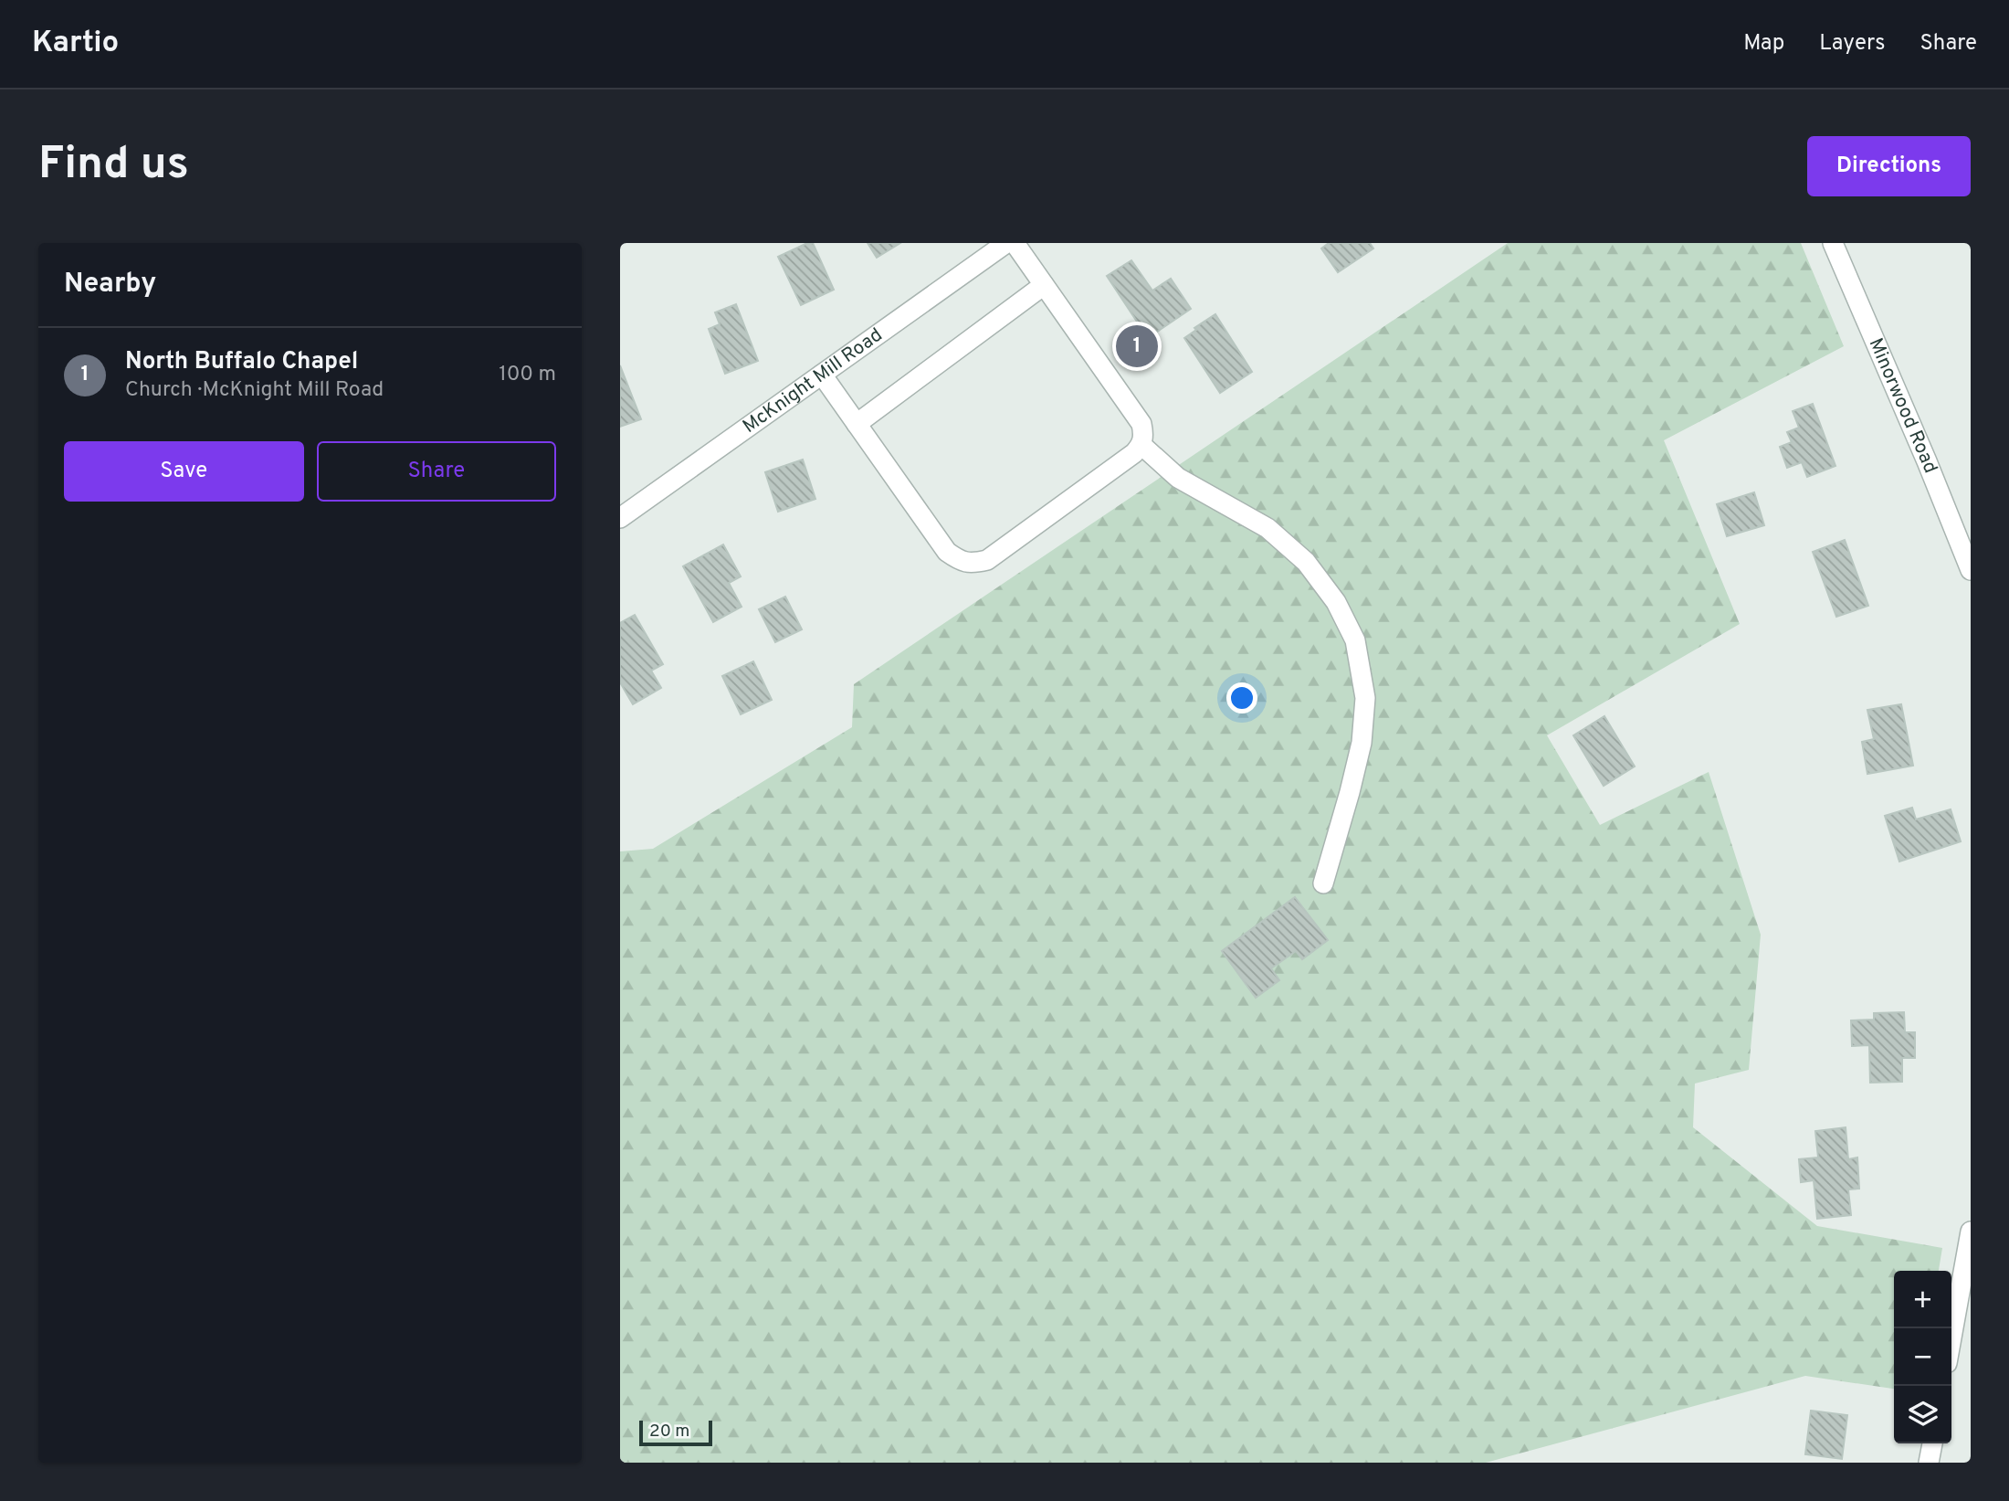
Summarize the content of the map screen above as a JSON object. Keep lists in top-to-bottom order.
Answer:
{
  "streets": {
    "street": ["McKnight Mill Road", "Minorwood Road"]
  },
  "scale_bar": "20 m",
  "page": {
    "header": "Kartio",
    "nav": ["Map", "Layers", "Share"],
    "buttons": [
      "Directions",
      ["Save", "Share"]
    ],
    "title": "Find us",
    "heading": "Nearby",
    "pins": "1",
    "list": [
      {
        "mark": "1",
        "name": "North Buffalo Chapel",
        "note": "Church · McKnight Mill Road",
        "value": "100 m"
      }
    ],
    "map_buttons": ["+", "−"],
    "scale": "20 m"
  }
}
